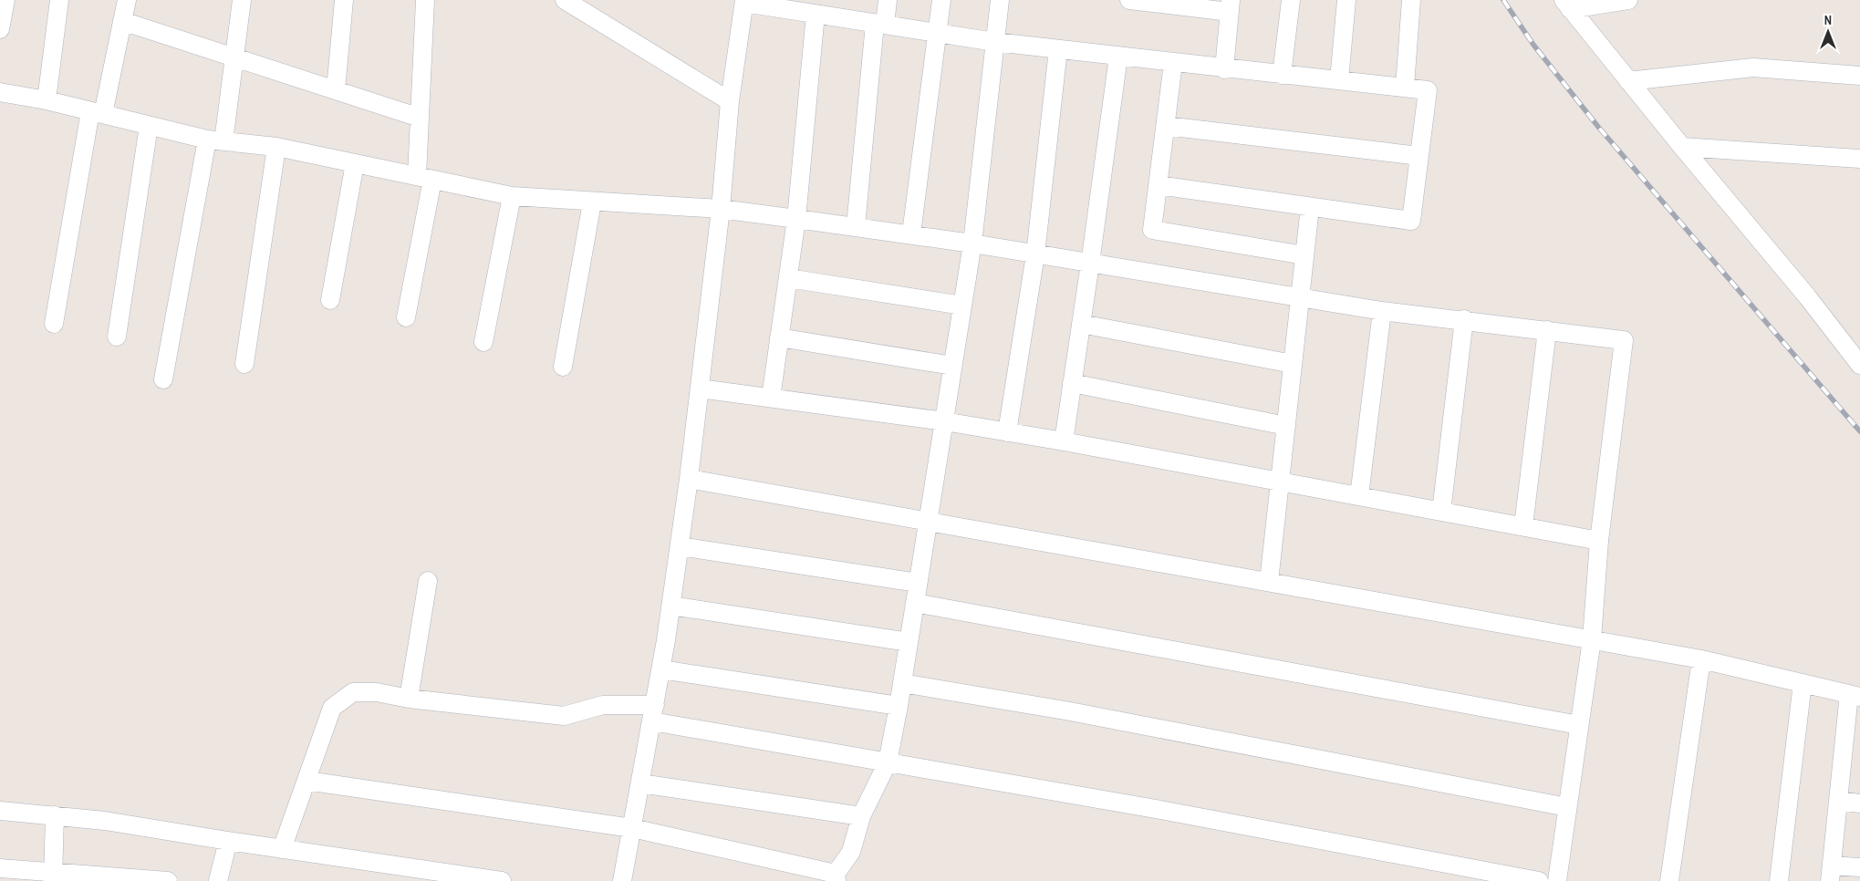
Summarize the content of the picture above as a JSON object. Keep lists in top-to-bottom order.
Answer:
{
  "north": "top"
}
